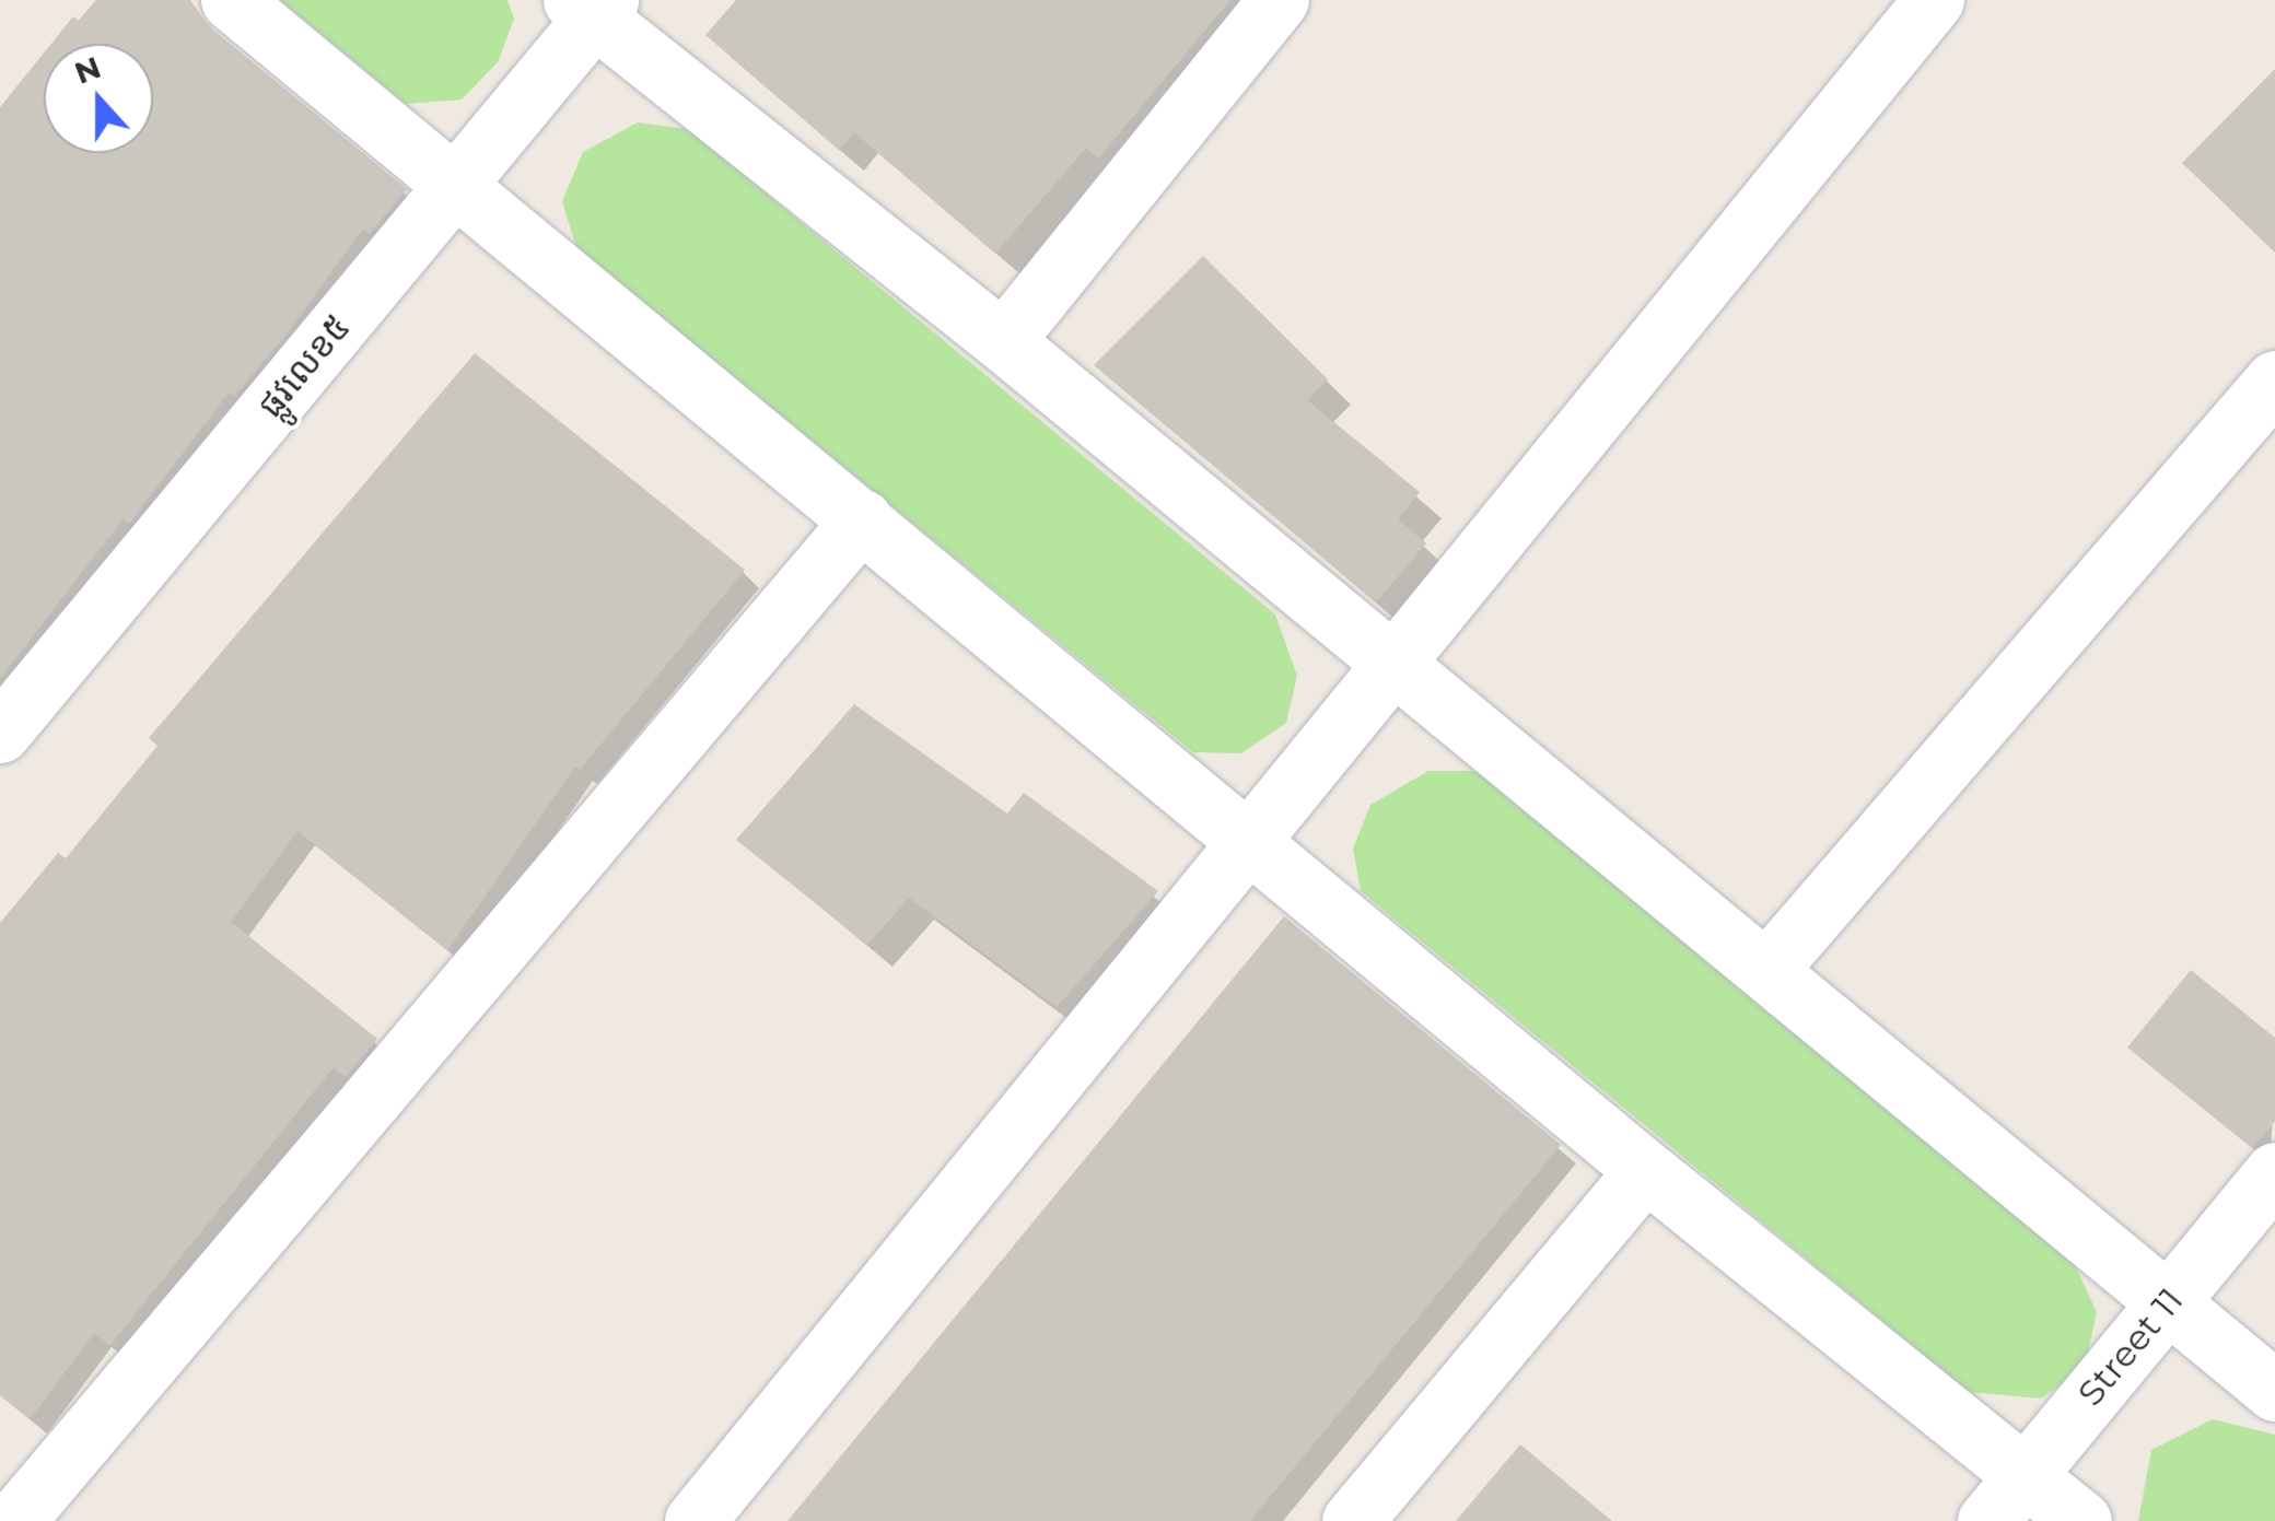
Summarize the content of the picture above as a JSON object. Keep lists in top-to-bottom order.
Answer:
{
  "streets": {
    "street": ["ផ្លូវលេខ៥", "Street 11"]
  },
  "north": "top"
}
